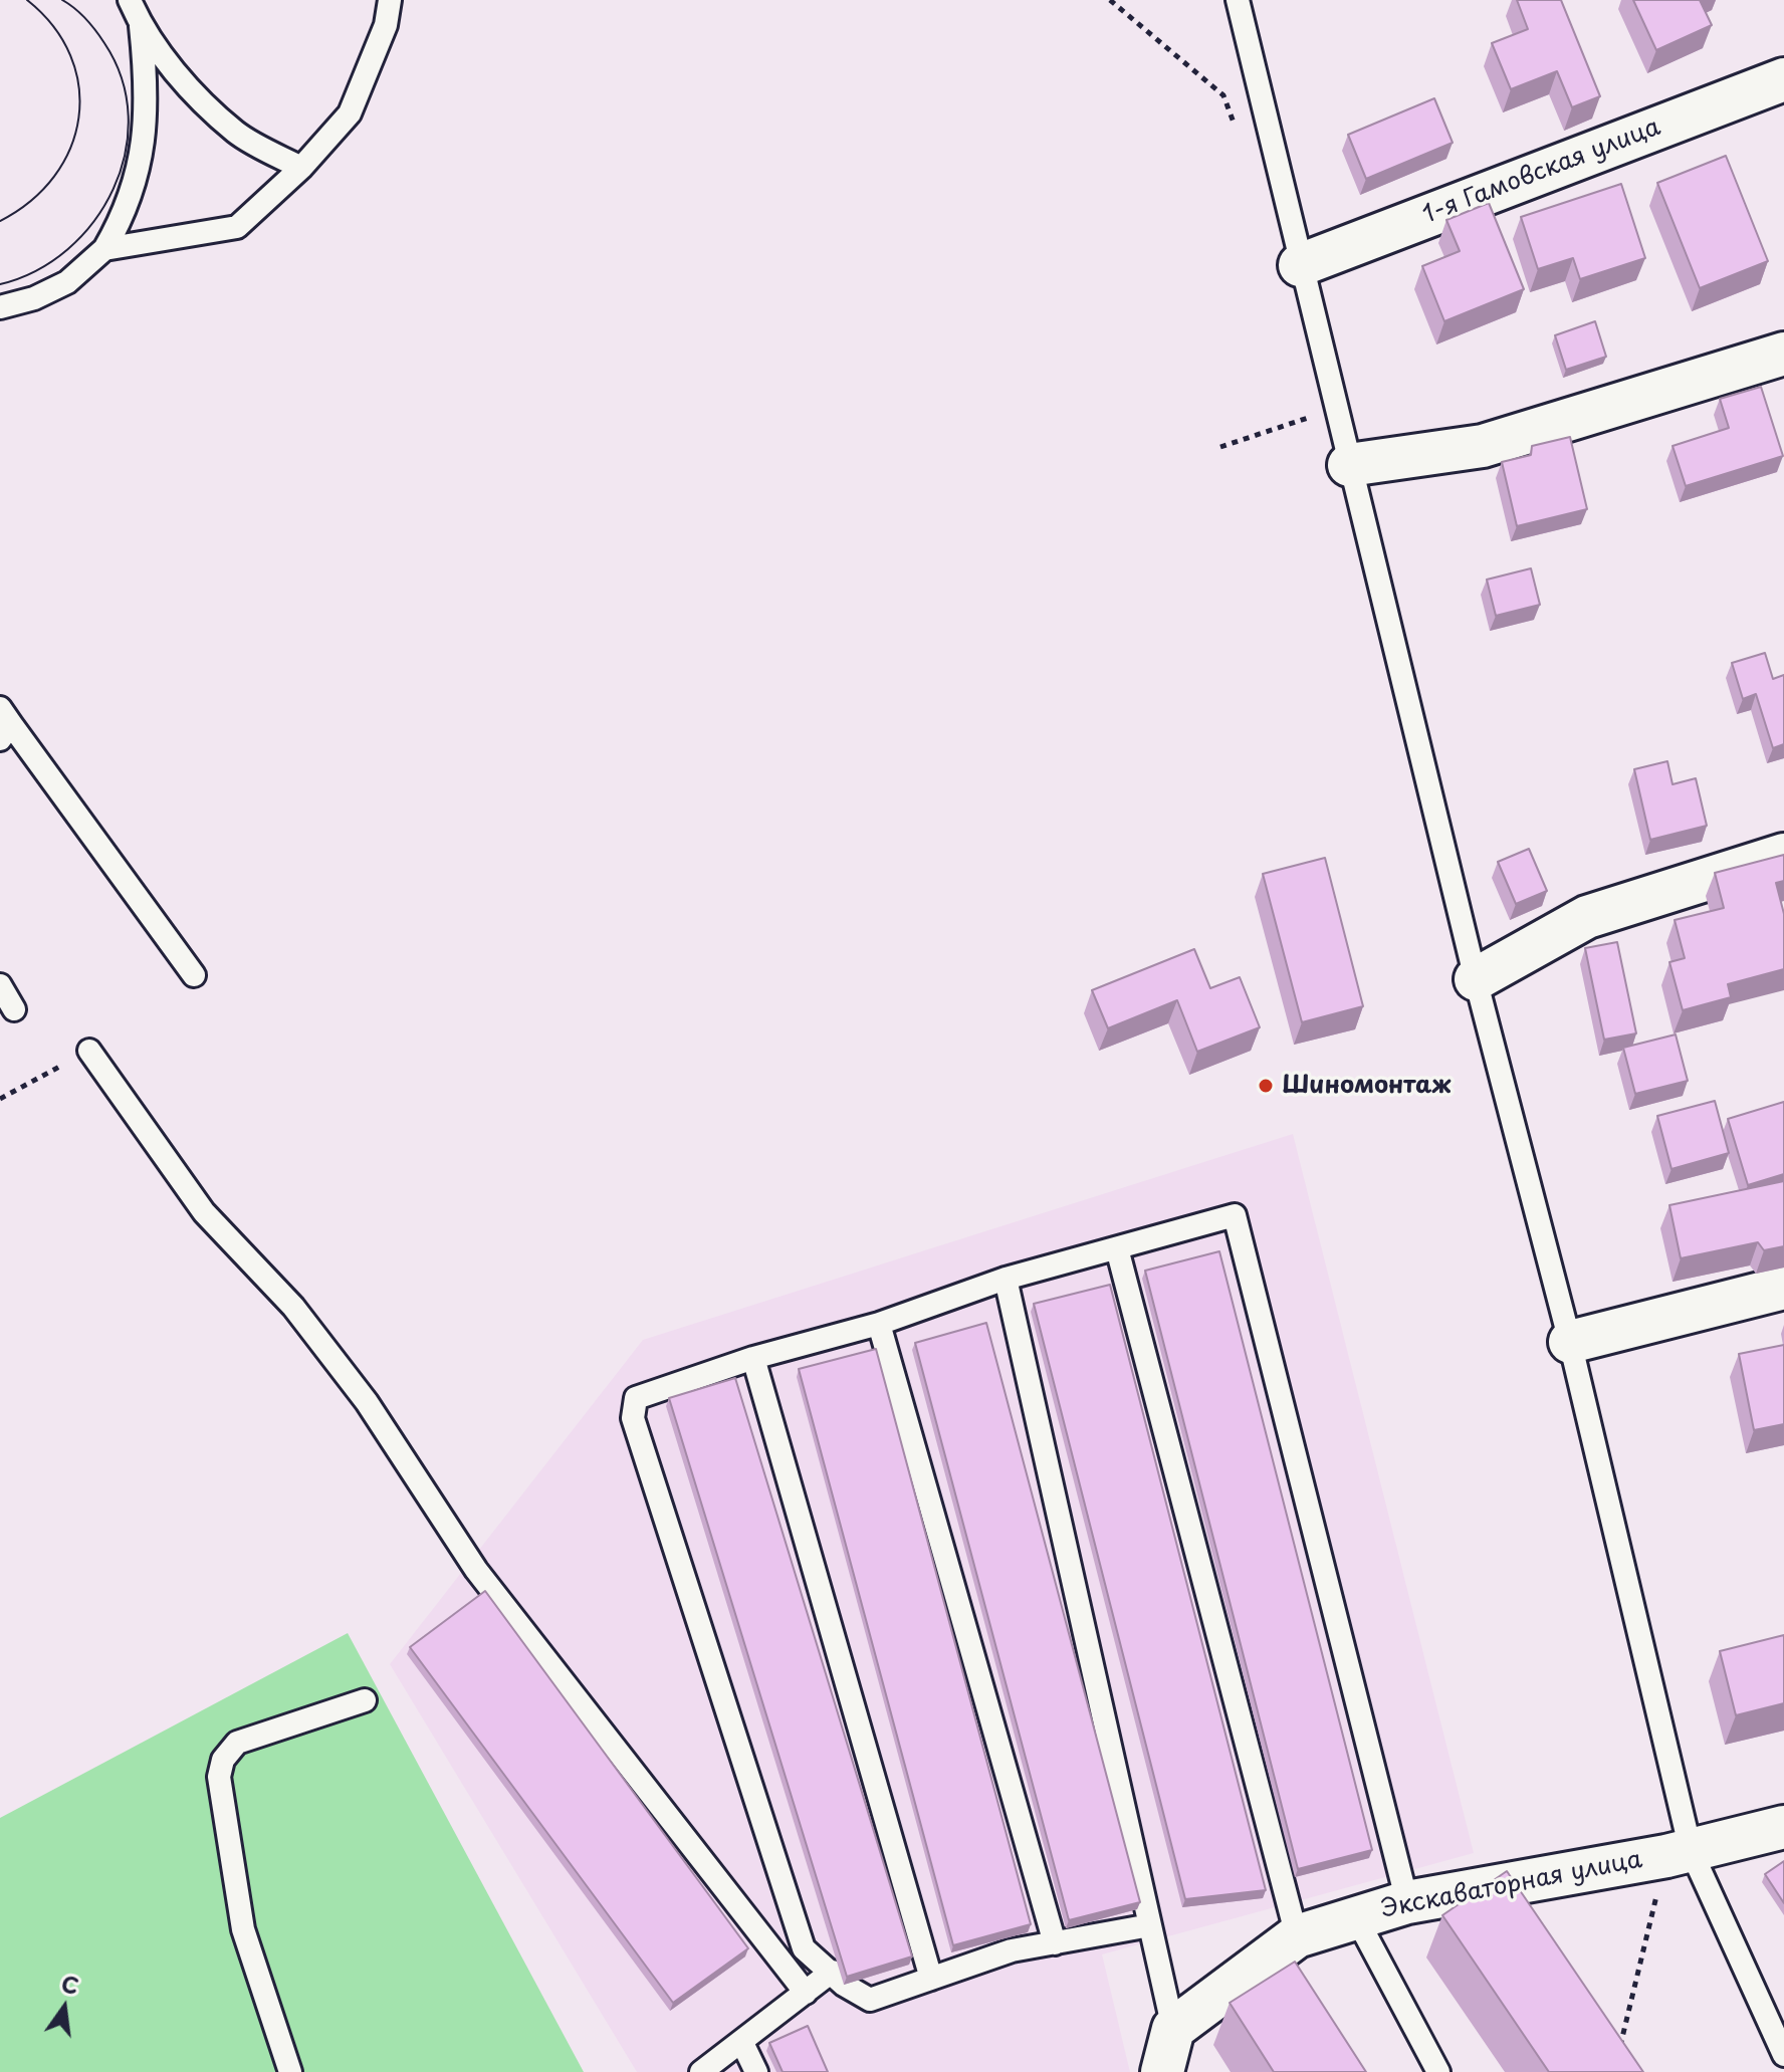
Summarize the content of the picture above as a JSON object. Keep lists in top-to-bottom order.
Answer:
{
  "streets": {
    "street": ["1-я Гамовская улица", "Экскаваторная улица"]
  },
  "places": ["Шиномонтаж"],
  "north": "top"
}
